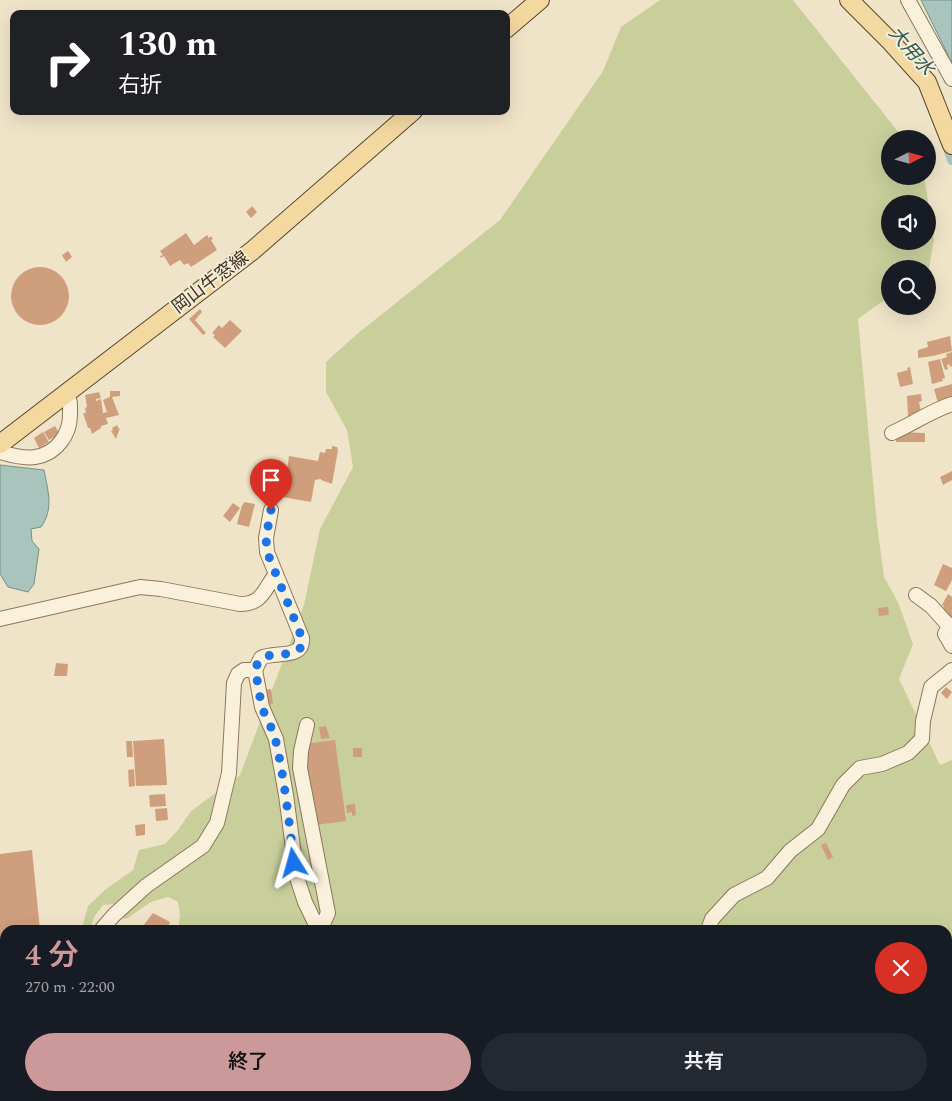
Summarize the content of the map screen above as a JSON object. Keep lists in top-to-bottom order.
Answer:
{
  "streets": {
    "main road": ["岡山牛窓線"]
  },
  "water": ["大用水"],
  "north": "right",
  "page": {
    "turn": ["130 m", "右折"],
    "heading": ["4 分", "270 m · 22:00"],
    "buttons": ["終了", "共有"]
  }
}
